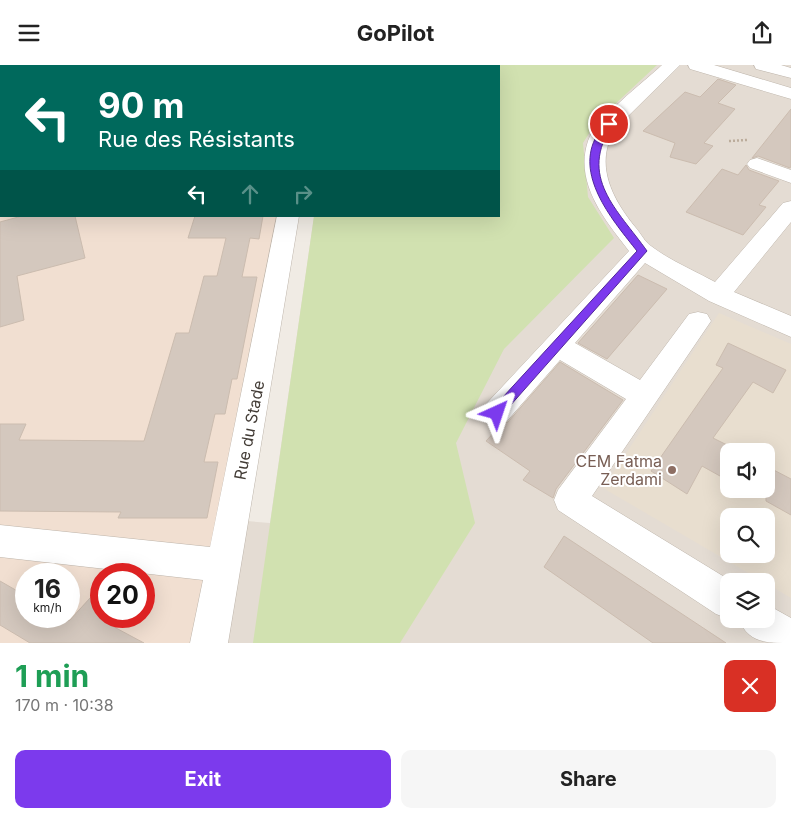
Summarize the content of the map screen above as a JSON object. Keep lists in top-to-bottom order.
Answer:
{
  "streets": {
    "street": ["Rue du Stade"]
  },
  "places": ["CEM Fatma Zerdami"],
  "page": {
    "header": "GoPilot",
    "turn": ["90 m", "Rue des Résistants"],
    "speed": "16 km/h",
    "limit": "20",
    "heading": ["1 min", "170 m · 10:38"],
    "buttons": ["Exit", "Share"]
  }
}
